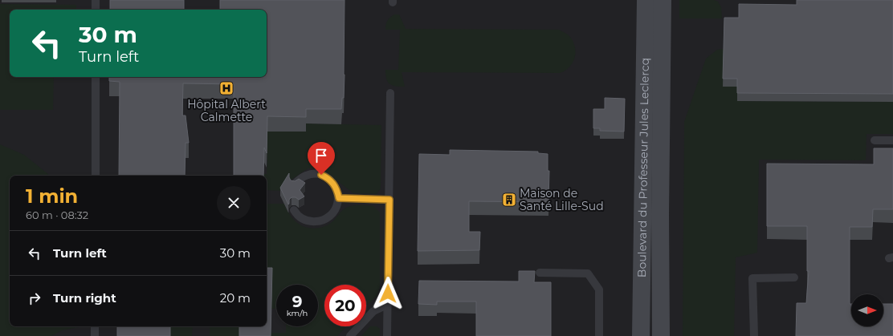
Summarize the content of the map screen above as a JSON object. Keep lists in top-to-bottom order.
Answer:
{
  "streets": {
    "street": ["Boulevard du Professeur Jules Leclercq"]
  },
  "places": {
    "hospital": ["Hôpital Albert Calmette"],
    "building": ["Maison de Santé Lille-Sud"]
  },
  "north": "right",
  "page": {
    "turn": ["30 m", "Turn left"],
    "heading": ["1 min", "60 m · 08:32"],
    "list": [
      {
        "name": "Turn left",
        "value": "30 m"
      },
      {
        "name": "Turn right",
        "value": "20 m"
      }
    ],
    "speed": "9 km/h",
    "limit": "20"
  }
}
